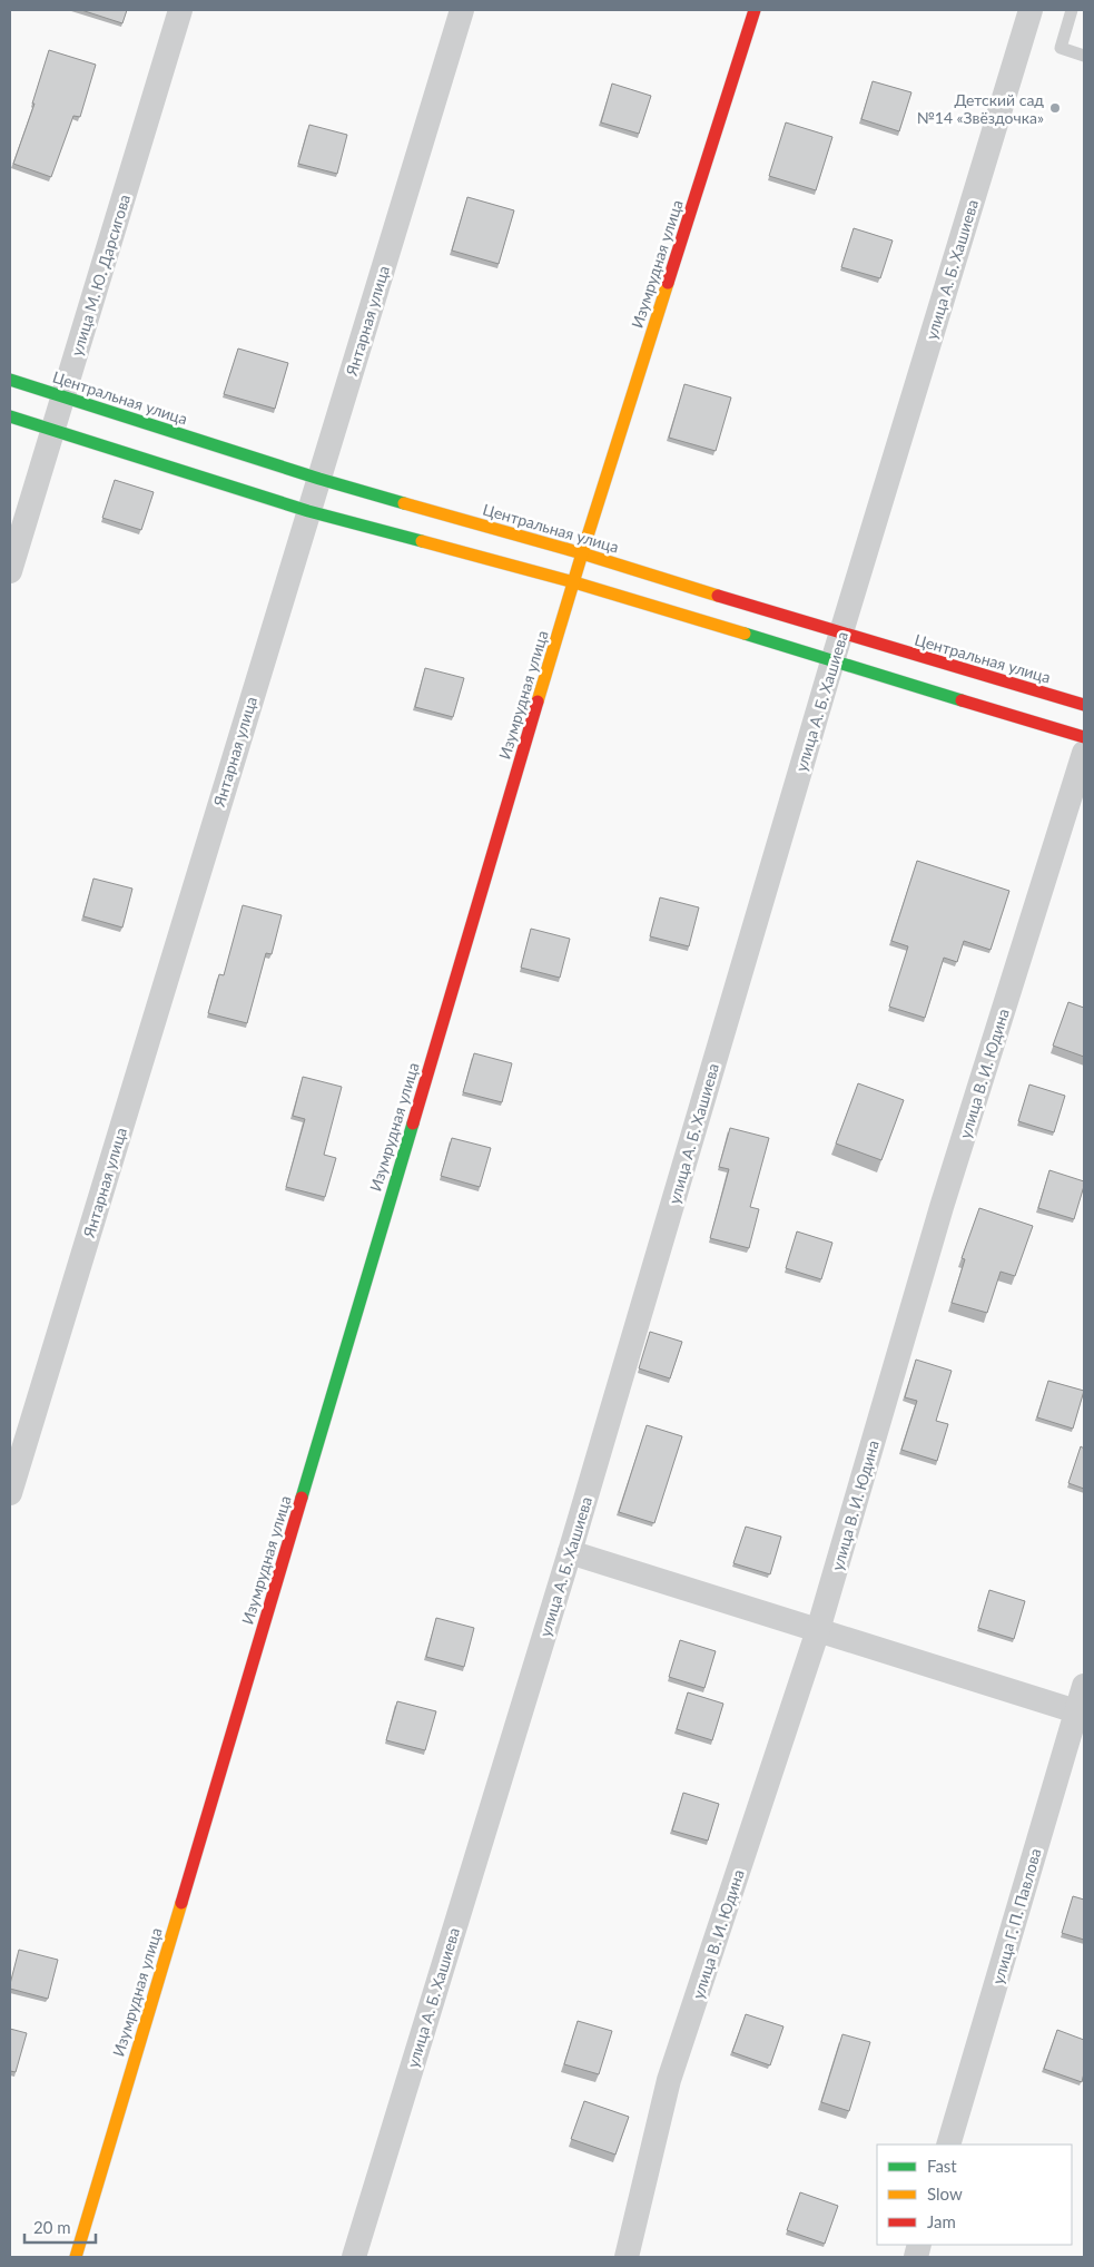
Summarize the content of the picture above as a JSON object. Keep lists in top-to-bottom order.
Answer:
{
  "streets": {
    "street": [
      "Изумрудная улица",
      "улица А. Б. Хашиева",
      "улица М. Ю. Дарсигова",
      "Янтарная улица",
      "Центральная улица",
      "улица В. И. Юдина",
      "улица Г. П. Павлова"
    ]
  },
  "crossings": [
    ["Изумрудная улица", "Центральная улица"],
    ["улица А. Б. Хашиева", "Центральная улица"],
    ["улица М. Ю. Дарсигова", "Центральная улица"],
    ["Янтарная улица", "Центральная улица"]
  ],
  "places": ["Детский сад №14 «Звёздочка»"],
  "legend": ["Fast", "Slow", "Jam"],
  "scale_bar": "20 m"
}
